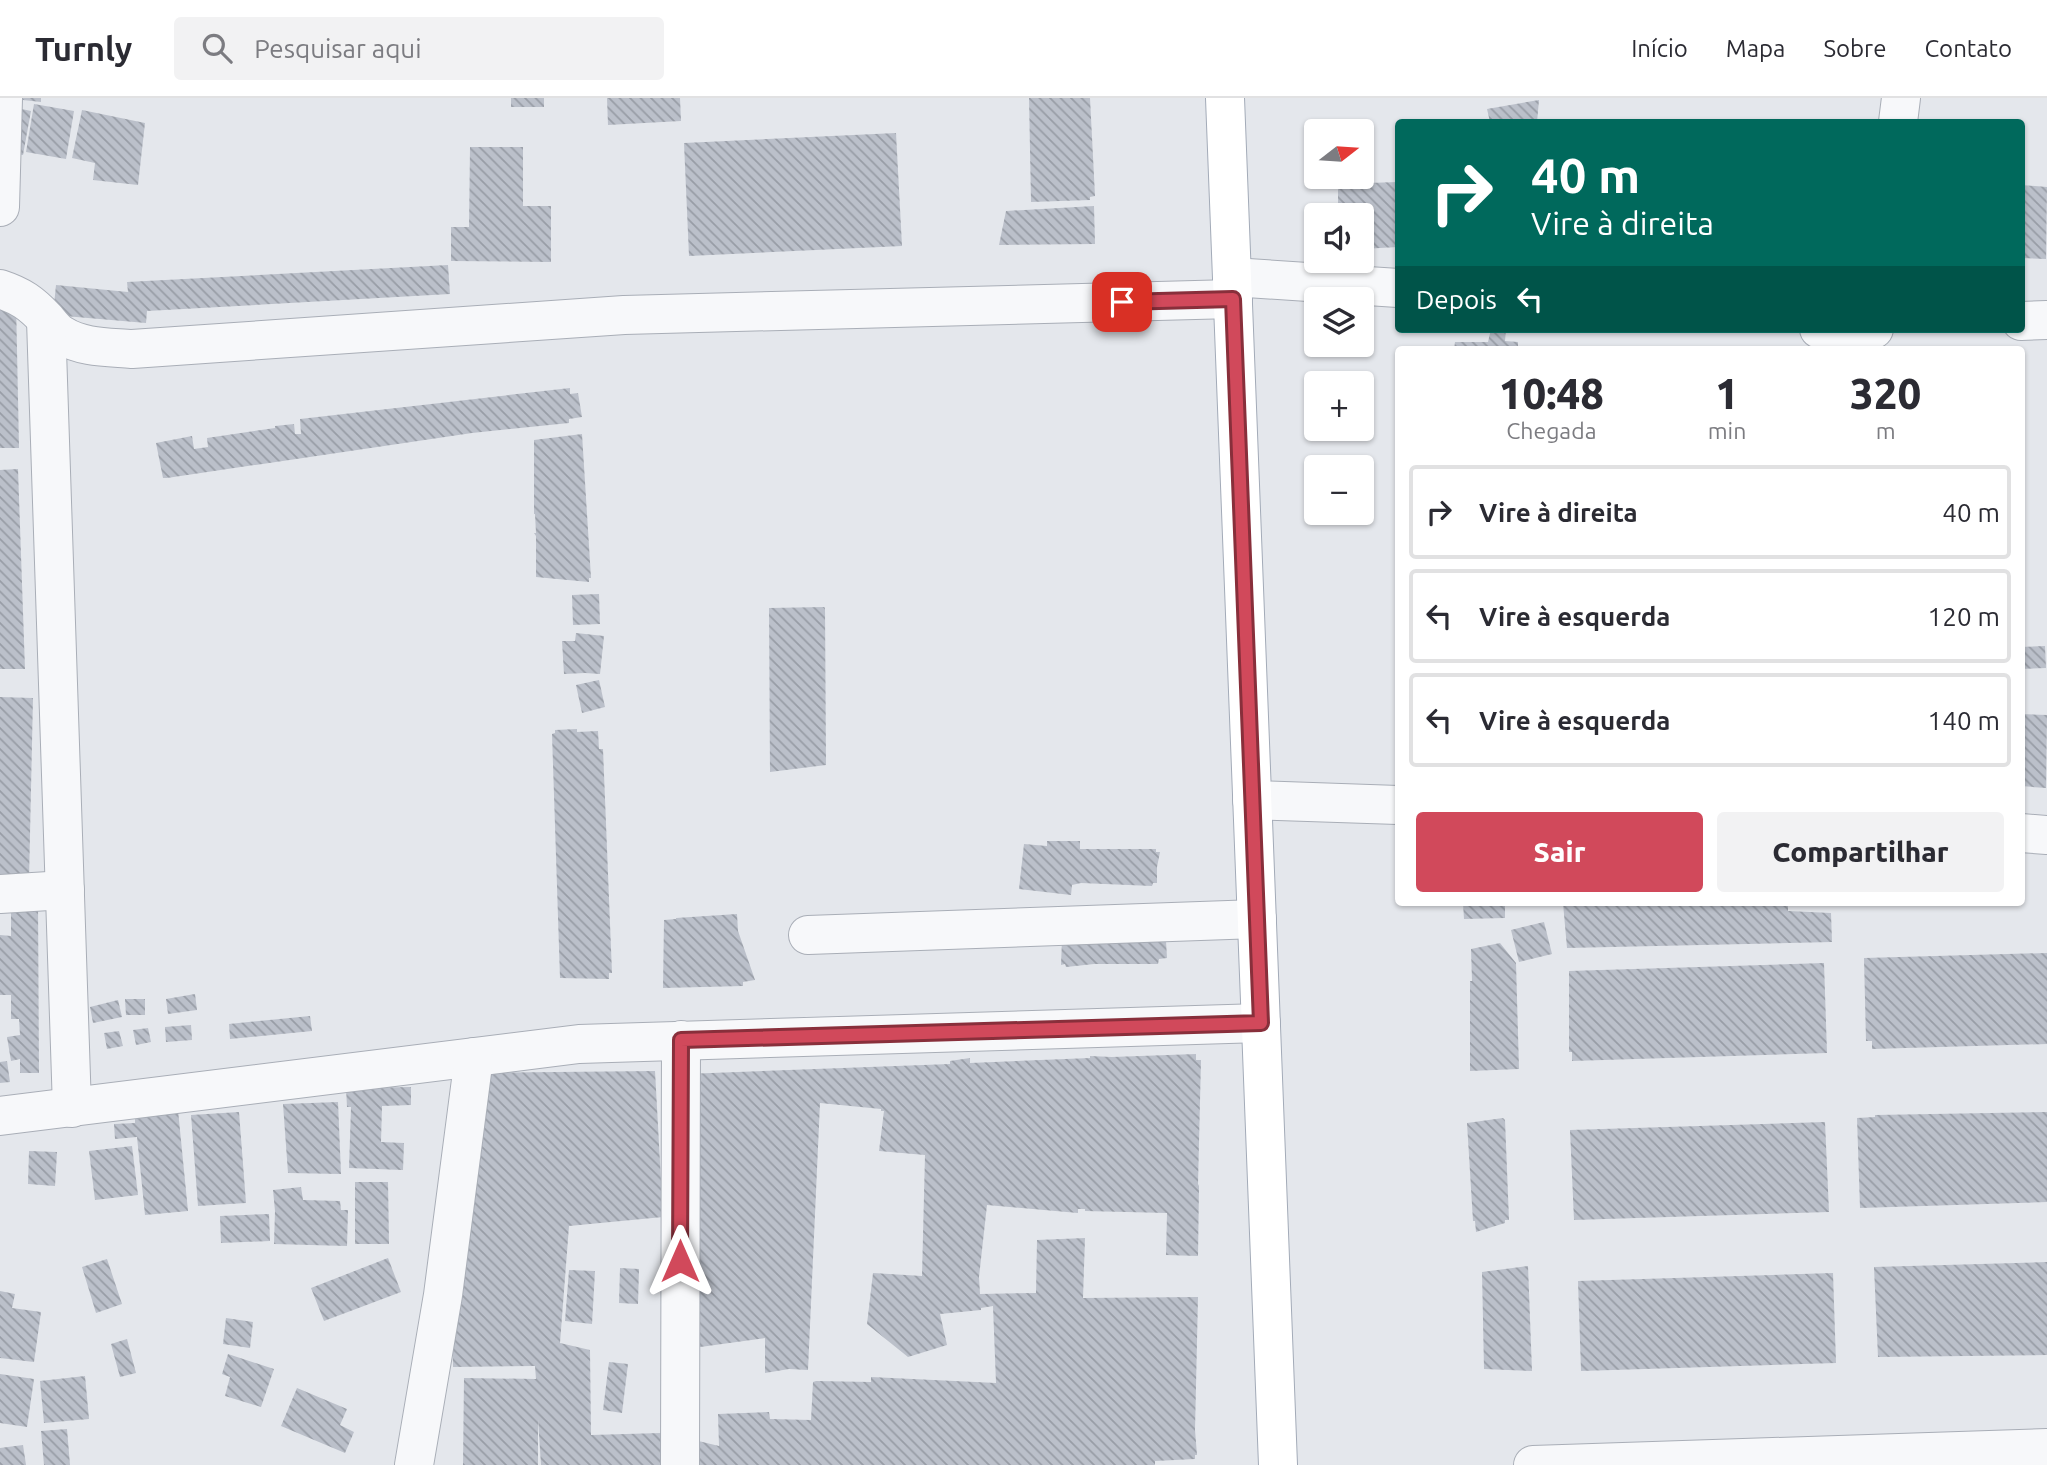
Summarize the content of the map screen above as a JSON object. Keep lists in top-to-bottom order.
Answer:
{
  "north": "right",
  "page": {
    "header": "Turnly",
    "search": "Pesquisar aqui",
    "nav": [
      "Início",
      "Mapa",
      "Sobre",
      "Contato"
    ],
    "map_buttons": ["+", "−"],
    "turn": ["40 m", "Vire à direita"],
    "then": "Depois",
    "eta": [
      "10:48",
      "Chegada",
      "1",
      "min",
      "320",
      "m"
    ],
    "list": [
      {
        "name": "Vire à direita",
        "value": "40 m"
      },
      {
        "name": "Vire à esquerda",
        "value": "120 m"
      },
      {
        "name": "Vire à esquerda",
        "value": "140 m"
      }
    ],
    "buttons": ["Sair", "Compartilhar"]
  }
}
